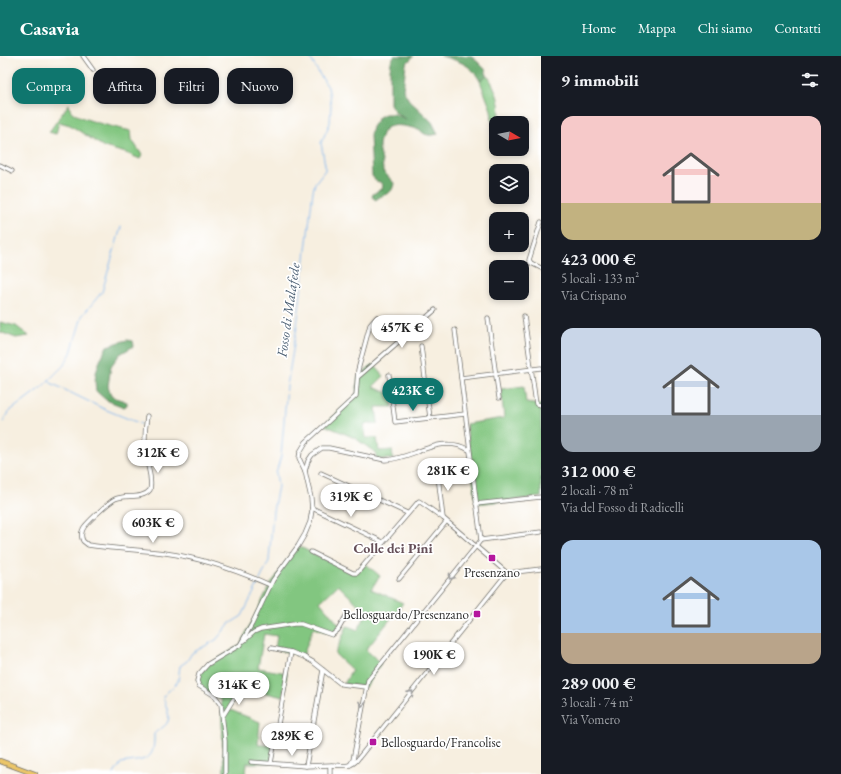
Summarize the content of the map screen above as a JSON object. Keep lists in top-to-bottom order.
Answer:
{
  "districts": ["Colle dei Pini"],
  "water": ["Fosso di Malafede"],
  "places": {
    "transit": ["Presenzano", "Bellosguardo/Presenzano", "Bellosguardo/Francolise"]
  },
  "north": "right",
  "page": {
    "header": "Casavia",
    "nav": [
      "Home",
      "Mappa",
      "Chi siamo",
      "Contatti"
    ],
    "heading": "9 immobili",
    "chip": [
      "Compra",
      "Affitta",
      "Filtri",
      "Nuovo"
    ],
    "list": [
      {
        "name": "423 000 €",
        "note": "5 locali · 133 m² · Via Crispano"
      },
      {
        "name": "312 000 €",
        "note": "2 locali · 78 m² · Via del Fosso di Radicelli"
      },
      {
        "name": "289 000 €",
        "note": "3 locali · 74 m² · Via Vomero"
      }
    ],
    "map_buttons": ["+", "−"],
    "price": [
      "457K €",
      "423K €",
      "312K €",
      "281K €",
      "319K €",
      "603K €",
      "190K €",
      "314K €",
      "289K €"
    ]
  }
}
